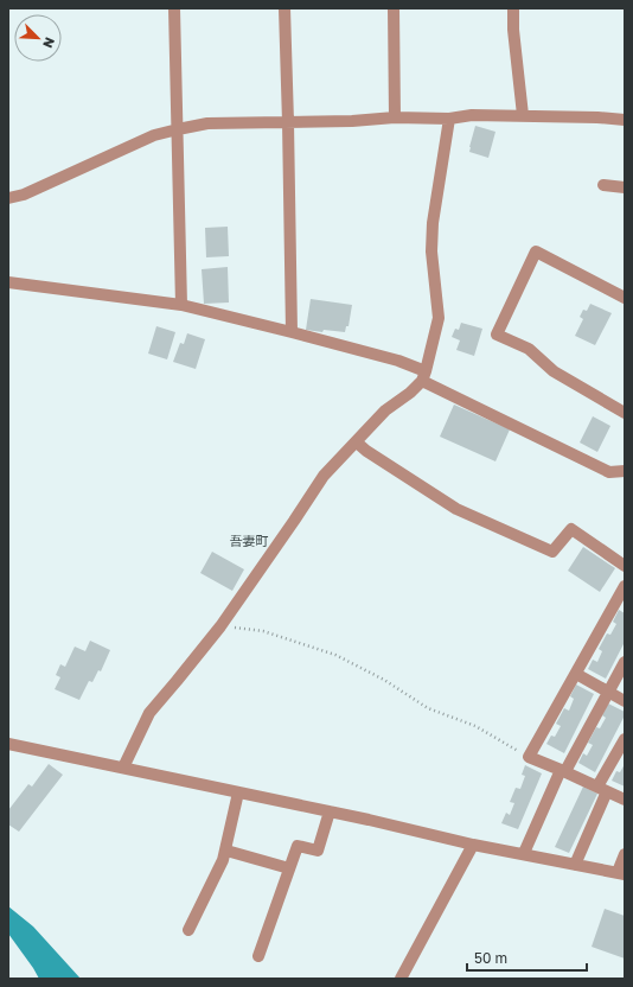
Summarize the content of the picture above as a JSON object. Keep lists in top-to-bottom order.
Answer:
{
  "districts": ["吾妻町"],
  "scale_bar": "50 m",
  "north": "bottom right"
}
